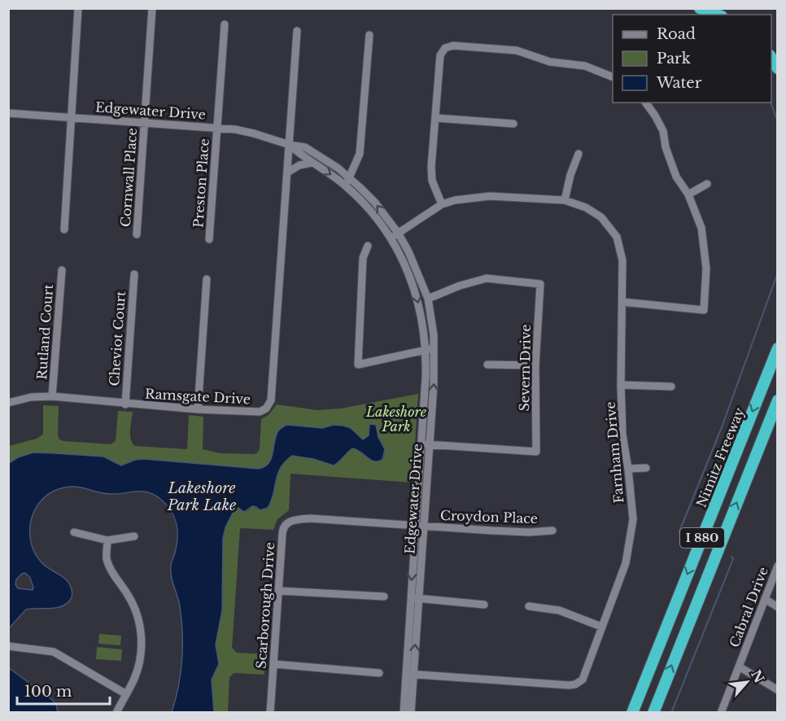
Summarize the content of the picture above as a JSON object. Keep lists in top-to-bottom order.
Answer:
{
  "streets": {
    "highway": ["Nimitz Freeway", "I 880"],
    "street": [
      "Edgewater Drive",
      "Cornwall Place",
      "Preston Place",
      "Rutland Court",
      "Cheviot Court",
      "Severn Drive",
      "Ramsgate Drive",
      "Farnham Drive",
      "Croydon Place",
      "Scarborough Drive",
      "Cabral Drive"
    ]
  },
  "crossings": [
    ["Edgewater Drive", "Cornwall Place"],
    ["Edgewater Drive", "Preston Place"],
    ["Edgewater Drive", "Severn Drive"],
    ["Edgewater Drive", "Ramsgate Drive"],
    ["Edgewater Drive", "Farnham Drive"],
    ["Edgewater Drive", "Croydon Place"],
    ["Edgewater Drive", "Scarborough Drive"],
    ["Rutland Court", "Ramsgate Drive"],
    ["Cheviot Court", "Ramsgate Drive"],
    ["Croydon Place", "Scarborough Drive"]
  ],
  "water": ["Lakeshore Park Lake"],
  "parks": ["Lakeshore Park"],
  "legend": ["Road", "Park", "Water"],
  "scale_bar": "100 m",
  "north": "top right"
}
